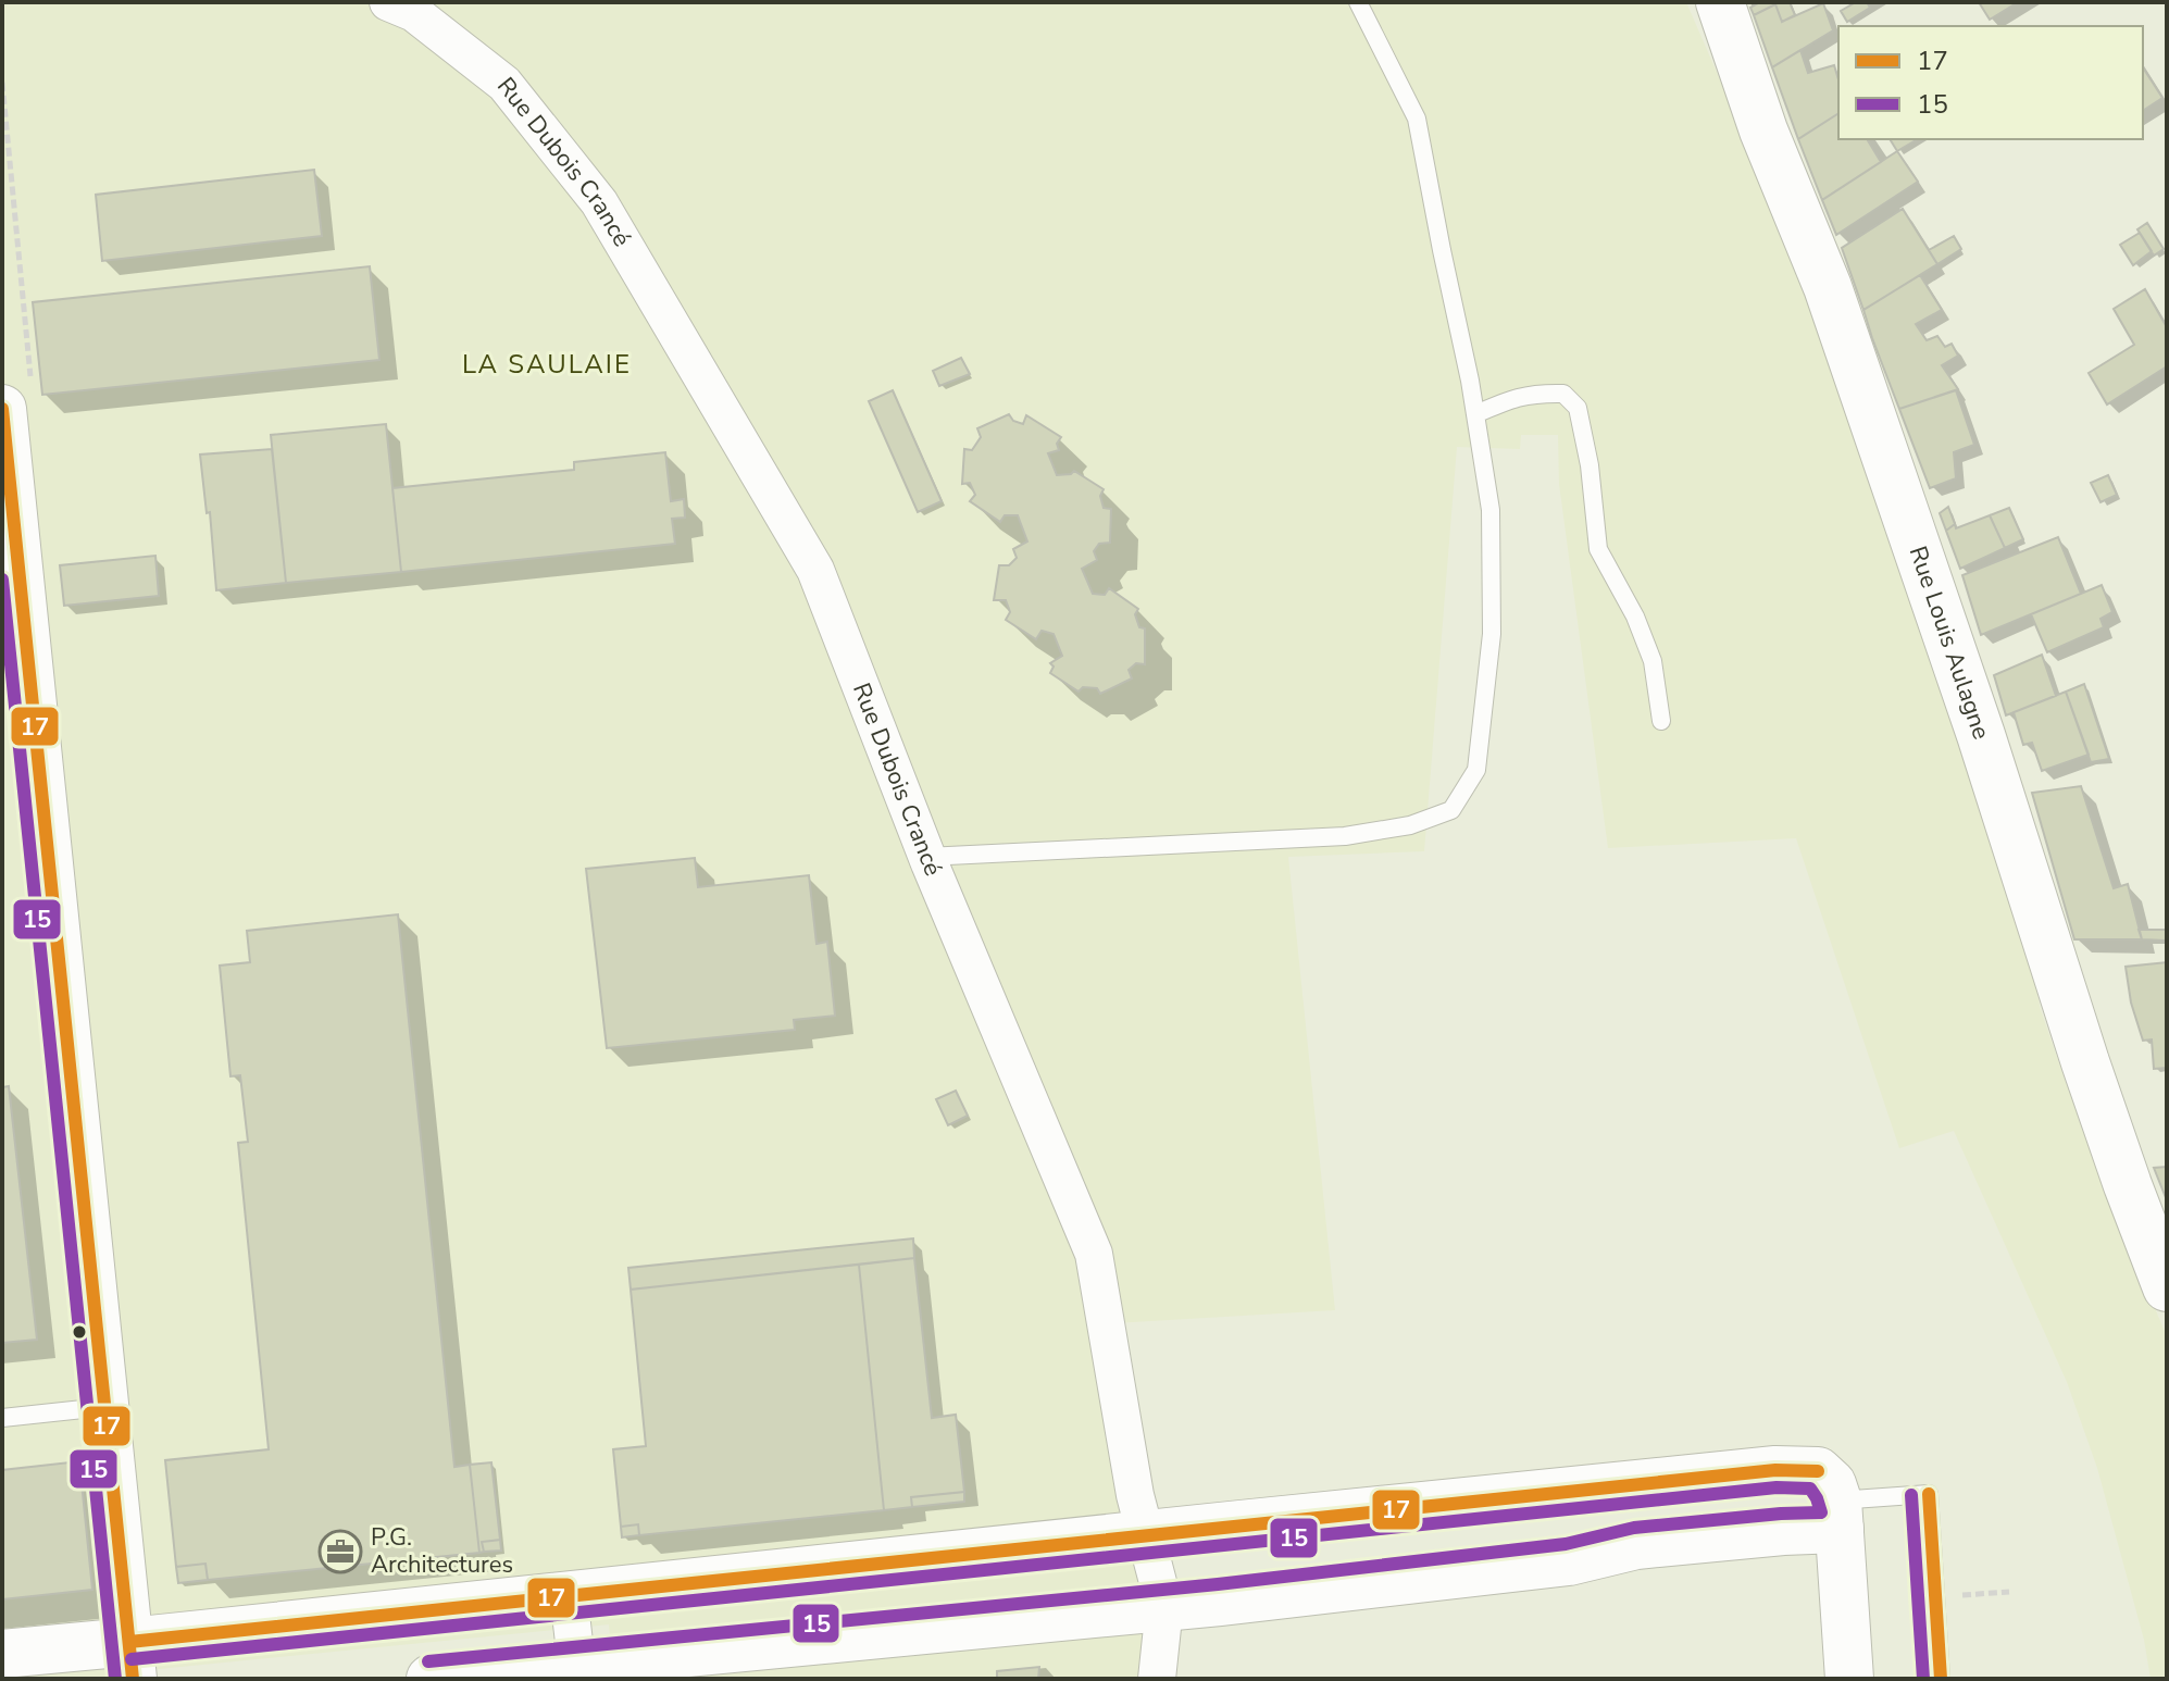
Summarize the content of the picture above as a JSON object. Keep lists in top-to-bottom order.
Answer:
{
  "streets": {
    "main road": ["Rue Louis Aulagne"],
    "street": ["Rue Dubois Crancé"]
  },
  "districts": ["LA SAULAIE"],
  "places": {
    "office": ["P.G. Architectures"]
  },
  "lines": ["transit line 17", "transit line 15"],
  "legend": ["17", "15"]
}
